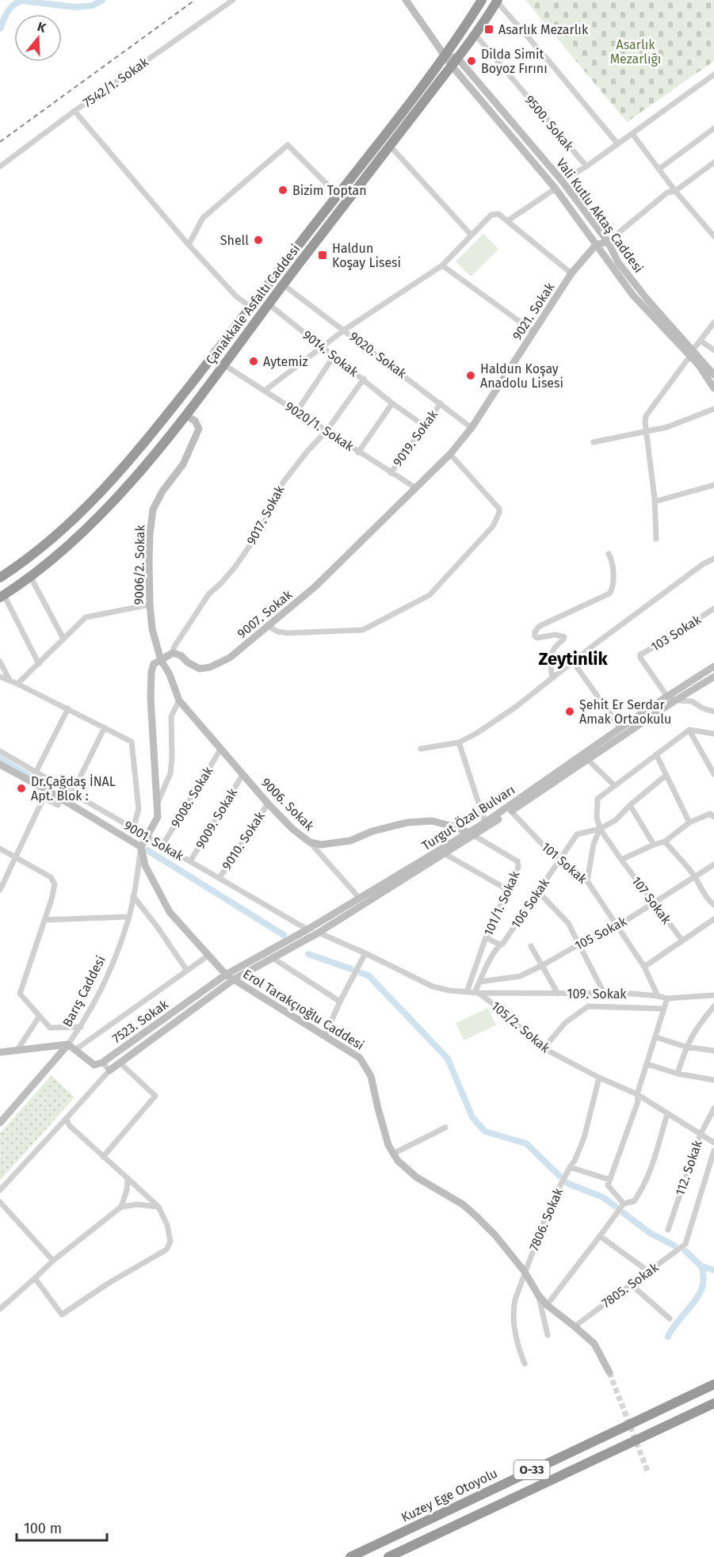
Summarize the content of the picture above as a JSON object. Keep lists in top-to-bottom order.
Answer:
{
  "streets": {
    "highway": ["Çanakkale Asfaltı Caddesi", "O-33", "Kuzey Ege Otoyolu"],
    "street": [
      "7542/1. Sokak",
      "9500. Sokak",
      "Vali Kutlu Aktaş Caddesi",
      "9021. Sokak",
      "9014. Sokak",
      "9020. Sokak",
      "9020/1. Sokak",
      "9019. Sokak",
      "9017. Sokak",
      "9006/2. Sokak",
      "9007. Sokak",
      "103 Sokak",
      "9008. Sokak",
      "9006. Sokak",
      "Turgut Özal Bulvarı",
      "9009. Sokak",
      "9001. Sokak",
      "9010. Sokak",
      "101 Sokak",
      "107 Sokak",
      "101/1. Sokak",
      "106 Sokak",
      "105 Sokak",
      "Barış Caddesi",
      "109. Sokak",
      "Erol Tarakçıoğlu Caddesi",
      "7523. Sokak",
      "105/2. Sokak",
      "112. Sokak",
      "7806. Sokak",
      "7805. Sokak"
    ]
  },
  "crossings": [
    ["9500. Sokak", "Çanakkale Asfaltı Caddesi"],
    ["Vali Kutlu Aktaş Caddesi", "Çanakkale Asfaltı Caddesi"],
    ["Vali Kutlu Aktaş Caddesi", "9021. Sokak"],
    ["Çanakkale Asfaltı Caddesi", "9014. Sokak"],
    ["Çanakkale Asfaltı Caddesi", "9020. Sokak"],
    ["Çanakkale Asfaltı Caddesi", "9020/1. Sokak"],
    ["Çanakkale Asfaltı Caddesi", "9006/2. Sokak"],
    ["9021. Sokak", "9020. Sokak"],
    ["9021. Sokak", "9007. Sokak"],
    ["9014. Sokak", "9019. Sokak"],
    ["9014. Sokak", "9017. Sokak"],
    ["9020. Sokak", "9019. Sokak"],
    ["9020. Sokak", "9007. Sokak"],
    ["9020/1. Sokak", "9019. Sokak"],
    ["9020/1. Sokak", "9017. Sokak"],
    ["9020/1. Sokak", "9007. Sokak"],
    ["9017. Sokak", "9007. Sokak"],
    ["9006/2. Sokak", "9006. Sokak"],
    ["103 Sokak", "Turgut Özal Bulvarı"],
    ["9008. Sokak", "9006. Sokak"],
    ["9008. Sokak", "9001. Sokak"],
    ["9006. Sokak", "Turgut Özal Bulvarı"],
    ["9006. Sokak", "9009. Sokak"],
    ["9006. Sokak", "9010. Sokak"],
    ["9006. Sokak", "101/1. Sokak"],
    ["Turgut Özal Bulvarı", "9001. Sokak"],
    ["Turgut Özal Bulvarı", "101 Sokak"],
    ["Turgut Özal Bulvarı", "101/1. Sokak"],
    ["Turgut Özal Bulvarı", "Erol Tarakçıoğlu Caddesi"],
    ["Turgut Özal Bulvarı", "7523. Sokak"],
    ["9009. Sokak", "9001. Sokak"],
    ["9001. Sokak", "9010. Sokak"],
    ["101 Sokak", "106 Sokak"],
    ["101 Sokak", "105 Sokak"],
    ["101 Sokak", "109. Sokak"],
    ["107 Sokak", "106 Sokak"],
    ["107 Sokak", "105 Sokak"],
    ["106 Sokak", "105 Sokak"],
    ["106 Sokak", "109. Sokak"],
    ["106 Sokak", "105/2. Sokak"],
    ["Barış Caddesi", "Erol Tarakçıoğlu Caddesi"],
    ["109. Sokak", "105/2. Sokak"],
    ["Erol Tarakçıoğlu Caddesi", "7523. Sokak"],
    ["Erol Tarakçıoğlu Caddesi", "7806. Sokak"],
    ["Erol Tarakçıoğlu Caddesi", "7805. Sokak"],
    ["105/2. Sokak", "112. Sokak"],
    ["105/2. Sokak", "7806. Sokak"]
  ],
  "districts": ["Zeytinlik"],
  "parks": ["Asarlık Mezarlığı"],
  "places": {
    "transit": ["Asarlık Mezarlık", "Haldun Koşay Lisesi"],
    "other": [
      "Dilda Simit Boyoz Fırını",
      "Bizim Toptan",
      "Shell",
      "Aytemiz",
      "Haldun Koşay Anadolu Lisesi",
      "Şehit Er Serdar Amak Ortaokulu",
      "Dr.Çağdaş İNAL Apt. Blok :"
    ]
  },
  "scale_bar": "100 m",
  "north": "top"
}
